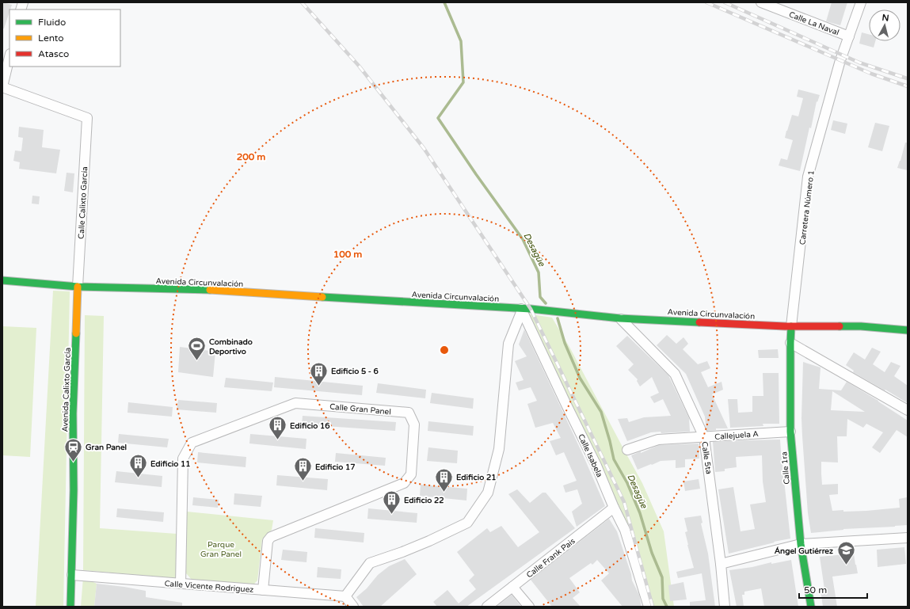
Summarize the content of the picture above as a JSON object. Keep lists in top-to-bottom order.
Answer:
{
  "streets": {
    "main road": ["Avenida Circunvalación", "Avenida Calixto García", "Calle 1ra"],
    "street": [
      "Calle La Naval",
      "Calle Calixto García",
      "Carretera Número 1",
      "Calle Gran Panel",
      "Callejuela A",
      "Calle Isabela",
      "Calle 5ta",
      "Calle Frank Pais",
      "Calle Vicente Rodriguez"
    ]
  },
  "crossings": [
    ["Calle La Naval", "Carretera Número 1"],
    ["Calle Calixto García", "Avenida Circunvalación"],
    ["Calle Calixto García", "Avenida Calixto García"],
    ["Carretera Número 1", "Avenida Circunvalación"],
    ["Carretera Número 1", "Calle 1ra"],
    ["Avenida Circunvalación", "Avenida Calixto García"],
    ["Avenida Circunvalación", "Calle Isabela"],
    ["Avenida Circunvalación", "Calle 5ta"],
    ["Avenida Circunvalación", "Calle 1ra"],
    ["Avenida Calixto García", "Calle Vicente Rodriguez"],
    ["Calle Gran Panel", "Calle Vicente Rodriguez"],
    ["Callejuela A", "Calle 5ta"],
    ["Callejuela A", "Calle 1ra"],
    ["Calle Isabela", "Calle Frank Pais"]
  ],
  "water": ["Desagüe"],
  "parks": ["Parque Gran Panel"],
  "places": {
    "sports": ["Combinado Deportivo"],
    "building": [
      "Edificio 5 - 6",
      "Edificio 16",
      "Edificio 11",
      "Edificio 17",
      "Edificio 21",
      "Edificio 22"
    ],
    "station": ["Gran Panel"],
    "school or university": ["Ángel Gutiérrez"]
  },
  "legend": ["Fluido", "Lento", "Atasco"],
  "scale_bar": "50 m",
  "north": "top",
  "rings": ["200 m", "100 m"]
}
